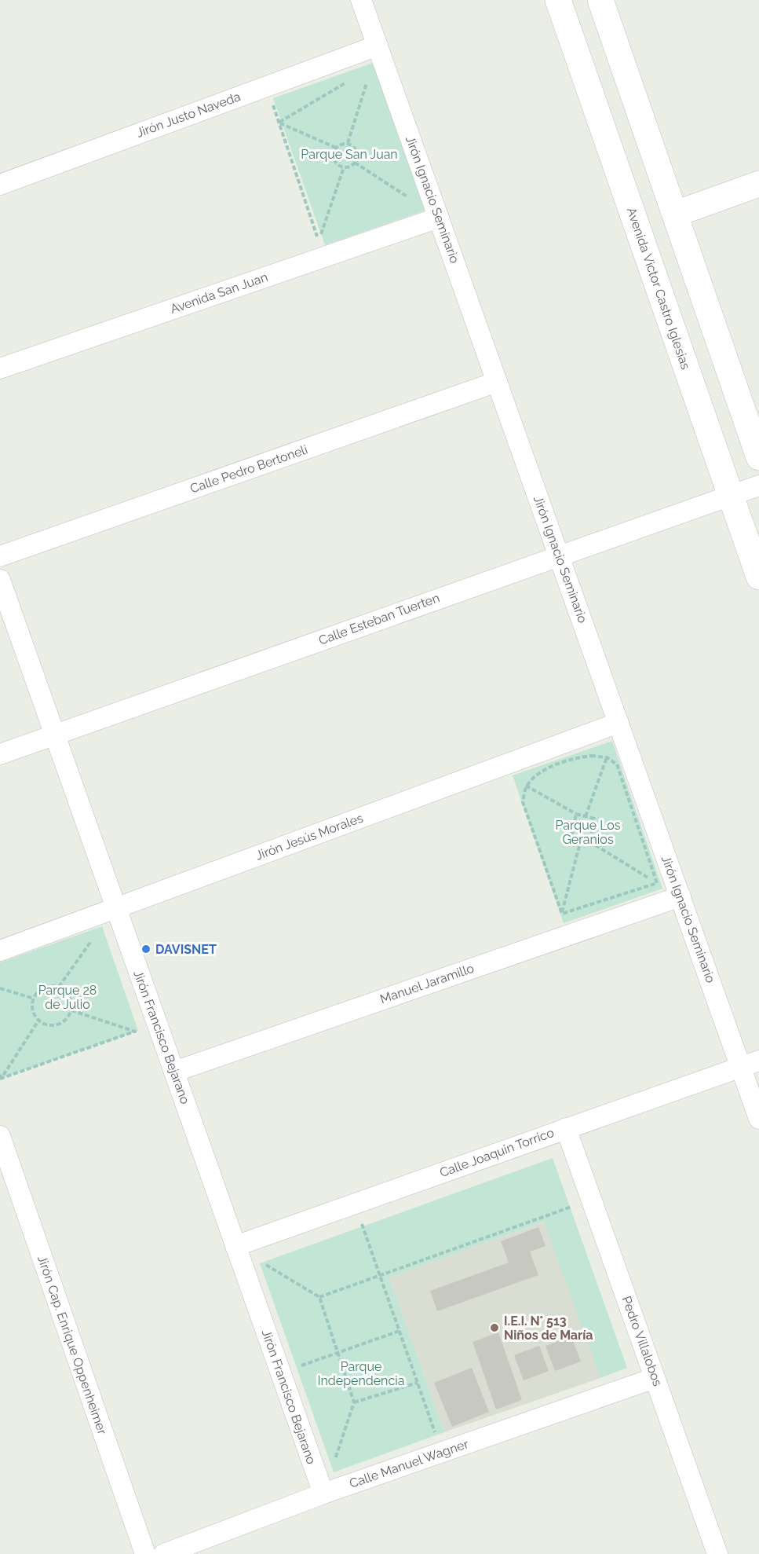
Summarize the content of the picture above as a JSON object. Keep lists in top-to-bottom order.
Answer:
{
  "streets": {
    "street": [
      "Jirón Justo Naveda",
      "Jirón Ignacio Seminario",
      "Avenida Victor Castro Iglesias",
      "Avenida San Juan",
      "Calle Pedro Bertoneli",
      "Calle Esteban Tuerten",
      "Jirón Jesús Morales",
      "Manuel Jaramillo",
      "Jirón Francisco Bejarano",
      "Calle Joaquin Torrico",
      "Pedro Villalobos",
      "Jirón Cap. Enrique Oppenheimer",
      "Calle Manuel Wagner"
    ]
  },
  "crossings": [
    ["Jirón Justo Naveda", "Jirón Ignacio Seminario"],
    ["Jirón Ignacio Seminario", "Avenida San Juan"],
    ["Jirón Ignacio Seminario", "Calle Pedro Bertoneli"],
    ["Jirón Ignacio Seminario", "Calle Esteban Tuerten"],
    ["Jirón Ignacio Seminario", "Jirón Jesús Morales"],
    ["Jirón Ignacio Seminario", "Manuel Jaramillo"],
    ["Jirón Ignacio Seminario", "Calle Joaquin Torrico"],
    ["Avenida Victor Castro Iglesias", "Calle Esteban Tuerten"],
    ["Calle Esteban Tuerten", "Jirón Francisco Bejarano"],
    ["Jirón Jesús Morales", "Jirón Francisco Bejarano"],
    ["Manuel Jaramillo", "Jirón Francisco Bejarano"],
    ["Jirón Francisco Bejarano", "Calle Joaquin Torrico"],
    ["Jirón Francisco Bejarano", "Calle Manuel Wagner"],
    ["Calle Joaquin Torrico", "Pedro Villalobos"],
    ["Pedro Villalobos", "Calle Manuel Wagner"]
  ],
  "parks": [
    "Parque San Juan",
    "Parque Los Geranios",
    "Parque 28 de Julio",
    "Parque Independencia"
  ],
  "places": ["DAVISNET", "I.E.I. N° 513 Niños de María"]
}
